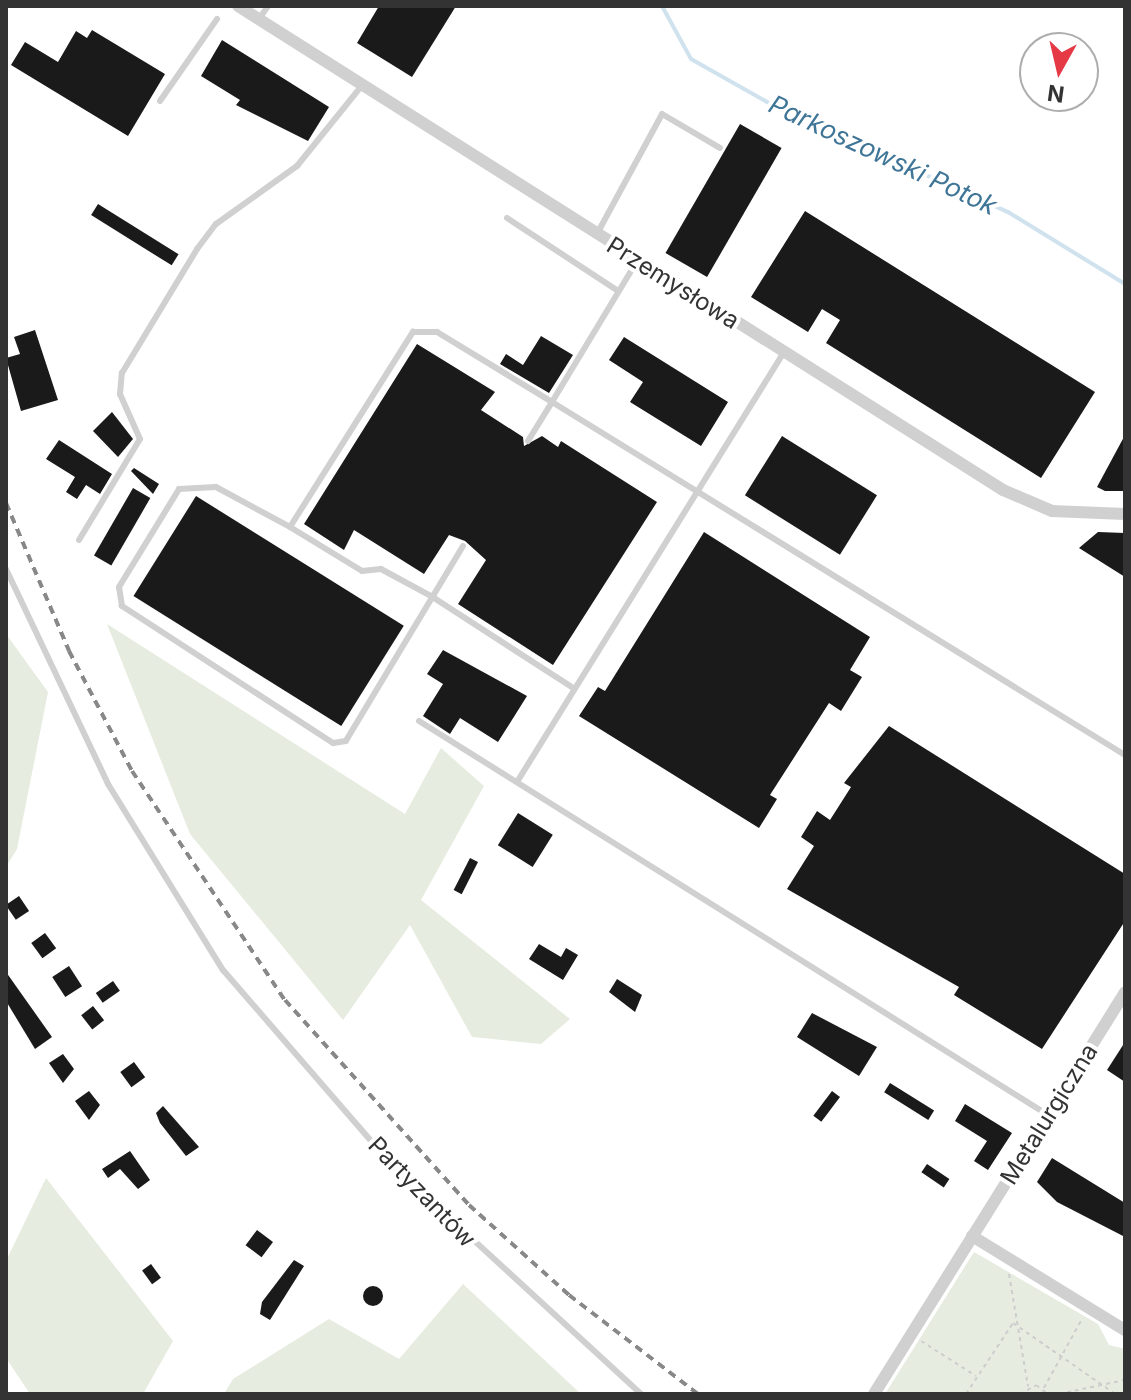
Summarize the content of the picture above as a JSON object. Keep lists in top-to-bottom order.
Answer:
{
  "streets": {
    "street": ["Przemysłowa", "Metalurgiczna"],
    "lane": ["Partyzantów"]
  },
  "water": ["Parkoszowski Potok"],
  "north": "bottom"
}
